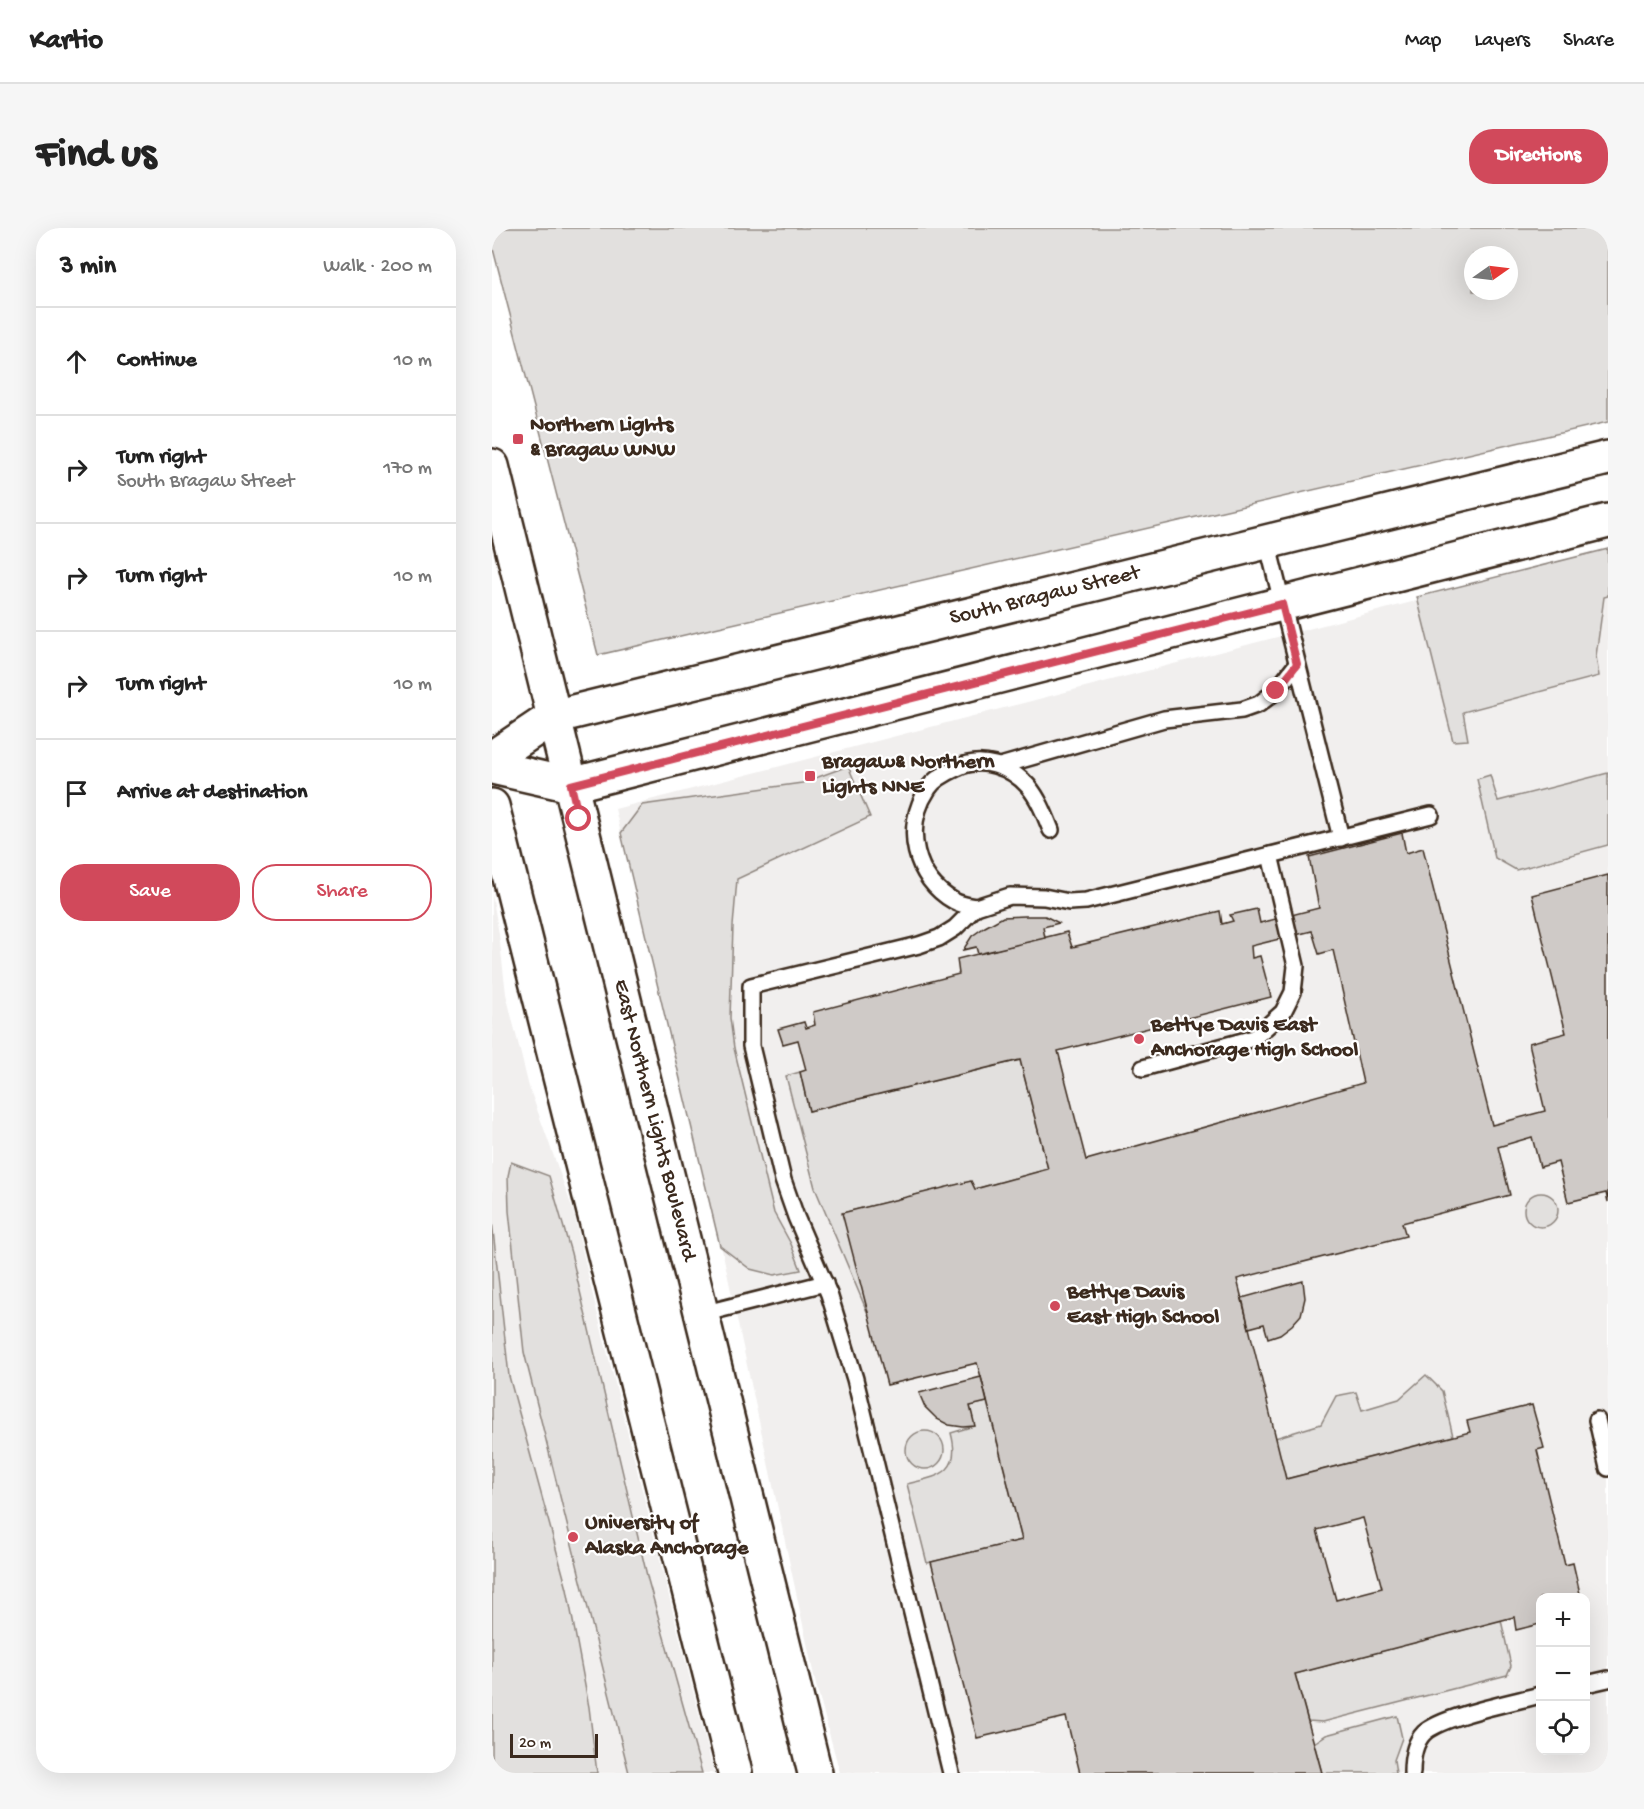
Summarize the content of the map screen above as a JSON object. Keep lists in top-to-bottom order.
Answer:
{
  "streets": {
    "main road": ["South Bragaw Street", "East Northern Lights Boulevard"]
  },
  "crossings": [
    ["South Bragaw Street", "East Northern Lights Boulevard"]
  ],
  "places": {
    "transit": ["Northern Lights & Bragaw WNW", "Bragaw& Northern Lights NNE"],
    "other": ["Bettye Davis East Anchorage High School", "Bettye Davis East High School", "University of Alaska Anchorage"]
  },
  "scale_bar": "20 m",
  "north": "right",
  "page": {
    "header": "Kartio",
    "nav": ["Map", "Layers", "Share"],
    "buttons": [
      "Directions",
      ["Save", "Share"]
    ],
    "title": "Find us",
    "heading": ["3 min", "Walk · 200 m"],
    "list": [
      ["Continue", "10 m"],
      ["Turn right", "South Bragaw Street", "170 m"],
      ["Turn right", "10 m"],
      ["Turn right", "10 m"],
      "Arrive at destination"
    ],
    "map_buttons": ["+", "−"],
    "scale": "20 m"
  }
}
